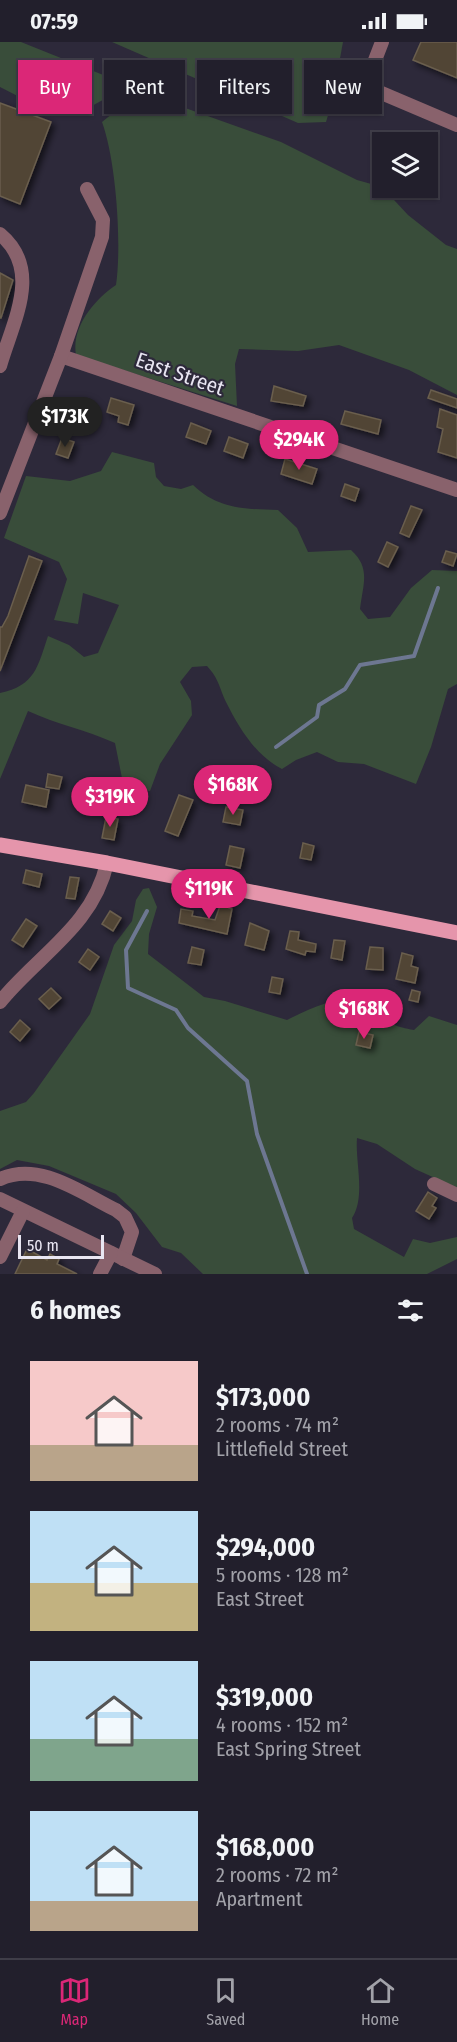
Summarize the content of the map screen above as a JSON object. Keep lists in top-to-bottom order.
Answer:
{
  "streets": {
    "street": ["East Street"]
  },
  "scale_bar": "50 m",
  "page": {
    "status": "07:59",
    "chip": [
      "Buy",
      "Rent",
      "Filters",
      "New"
    ],
    "price": [
      "$173K",
      "$294K",
      "$168K",
      "$319K",
      "$119K",
      "$168K"
    ],
    "scale": "50 m",
    "heading": "6 homes",
    "list": [
      {
        "name": "$173,000",
        "note": "2 rooms · 74 m² · Littlefield Street"
      },
      {
        "name": "$294,000",
        "note": "5 rooms · 128 m² · East Street"
      },
      {
        "name": "$319,000",
        "note": "4 rooms · 152 m² · East Spring Street"
      },
      {
        "name": "$168,000",
        "note": "2 rooms · 72 m² · Apartment"
      }
    ],
    "tabs": ["Map", "Saved", "Home"]
  }
}
